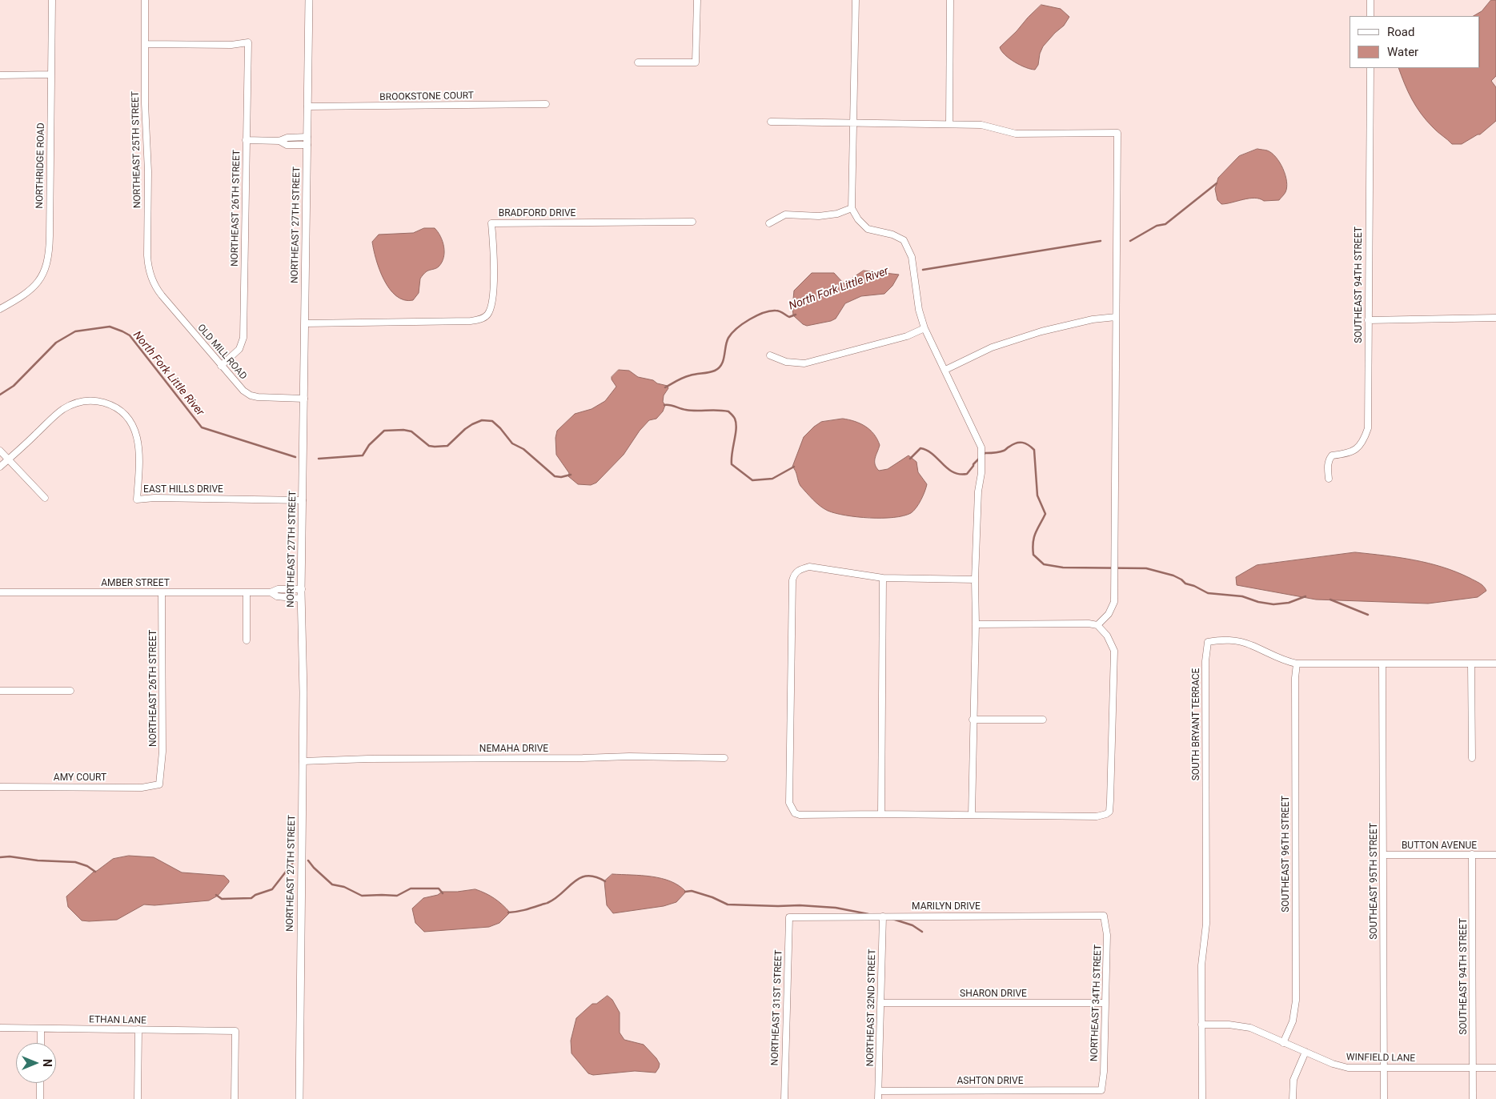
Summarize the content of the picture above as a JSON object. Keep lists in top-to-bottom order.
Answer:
{
  "streets": {
    "street": [
      "BROOKSTONE COURT",
      "NORTHEAST 25TH STREET",
      "NORTHRIDGE ROAD",
      "NORTHEAST 26TH STREET",
      "BRADFORD DRIVE",
      "NORTHEAST 27TH STREET",
      "SOUTHEAST 94TH STREET",
      "OLD MILL ROAD",
      "EAST HILLS DRIVE",
      "AMBER STREET",
      "SOUTH BRYANT TERRACE",
      "NEMAHA DRIVE",
      "AMY COURT",
      "BUTTON AVENUE",
      "SOUTHEAST 96TH STREET",
      "SOUTHEAST 95TH STREET",
      "MARILYN DRIVE",
      "SHARON DRIVE",
      "NORTHEAST 34TH STREET",
      "NORTHEAST 31ST STREET",
      "NORTHEAST 32ND STREET",
      "ETHAN LANE",
      "WINFIELD LANE",
      "ASHTON DRIVE"
    ]
  },
  "crossings": [
    ["BROOKSTONE COURT", "NORTHEAST 27TH STREET"],
    ["NORTHEAST 25TH STREET", "NORTHEAST 26TH STREET"],
    ["NORTHEAST 25TH STREET", "OLD MILL ROAD"],
    ["NORTHEAST 26TH STREET", "OLD MILL ROAD"],
    ["NORTHEAST 26TH STREET", "AMBER STREET"],
    ["NORTHEAST 26TH STREET", "AMY COURT"],
    ["BRADFORD DRIVE", "NORTHEAST 27TH STREET"],
    ["NORTHEAST 27TH STREET", "OLD MILL ROAD"],
    ["NORTHEAST 27TH STREET", "EAST HILLS DRIVE"],
    ["NORTHEAST 27TH STREET", "AMBER STREET"],
    ["NORTHEAST 27TH STREET", "NEMAHA DRIVE"],
    ["SOUTHEAST 94TH STREET", "BUTTON AVENUE"],
    ["SOUTHEAST 94TH STREET", "WINFIELD LANE"],
    ["SOUTH BRYANT TERRACE", "SOUTHEAST 96TH STREET"],
    ["SOUTH BRYANT TERRACE", "SOUTHEAST 95TH STREET"],
    ["SOUTH BRYANT TERRACE", "WINFIELD LANE"],
    ["BUTTON AVENUE", "SOUTHEAST 95TH STREET"],
    ["SOUTHEAST 96TH STREET", "WINFIELD LANE"],
    ["SOUTHEAST 95TH STREET", "WINFIELD LANE"],
    ["MARILYN DRIVE", "NORTHEAST 34TH STREET"],
    ["MARILYN DRIVE", "NORTHEAST 31ST STREET"],
    ["MARILYN DRIVE", "NORTHEAST 32ND STREET"],
    ["SHARON DRIVE", "NORTHEAST 34TH STREET"],
    ["SHARON DRIVE", "NORTHEAST 32ND STREET"],
    ["NORTHEAST 34TH STREET", "ASHTON DRIVE"],
    ["NORTHEAST 32ND STREET", "ASHTON DRIVE"]
  ],
  "water": ["North Fork Little River"],
  "legend": ["Road", "Water"],
  "north": "right"
}
